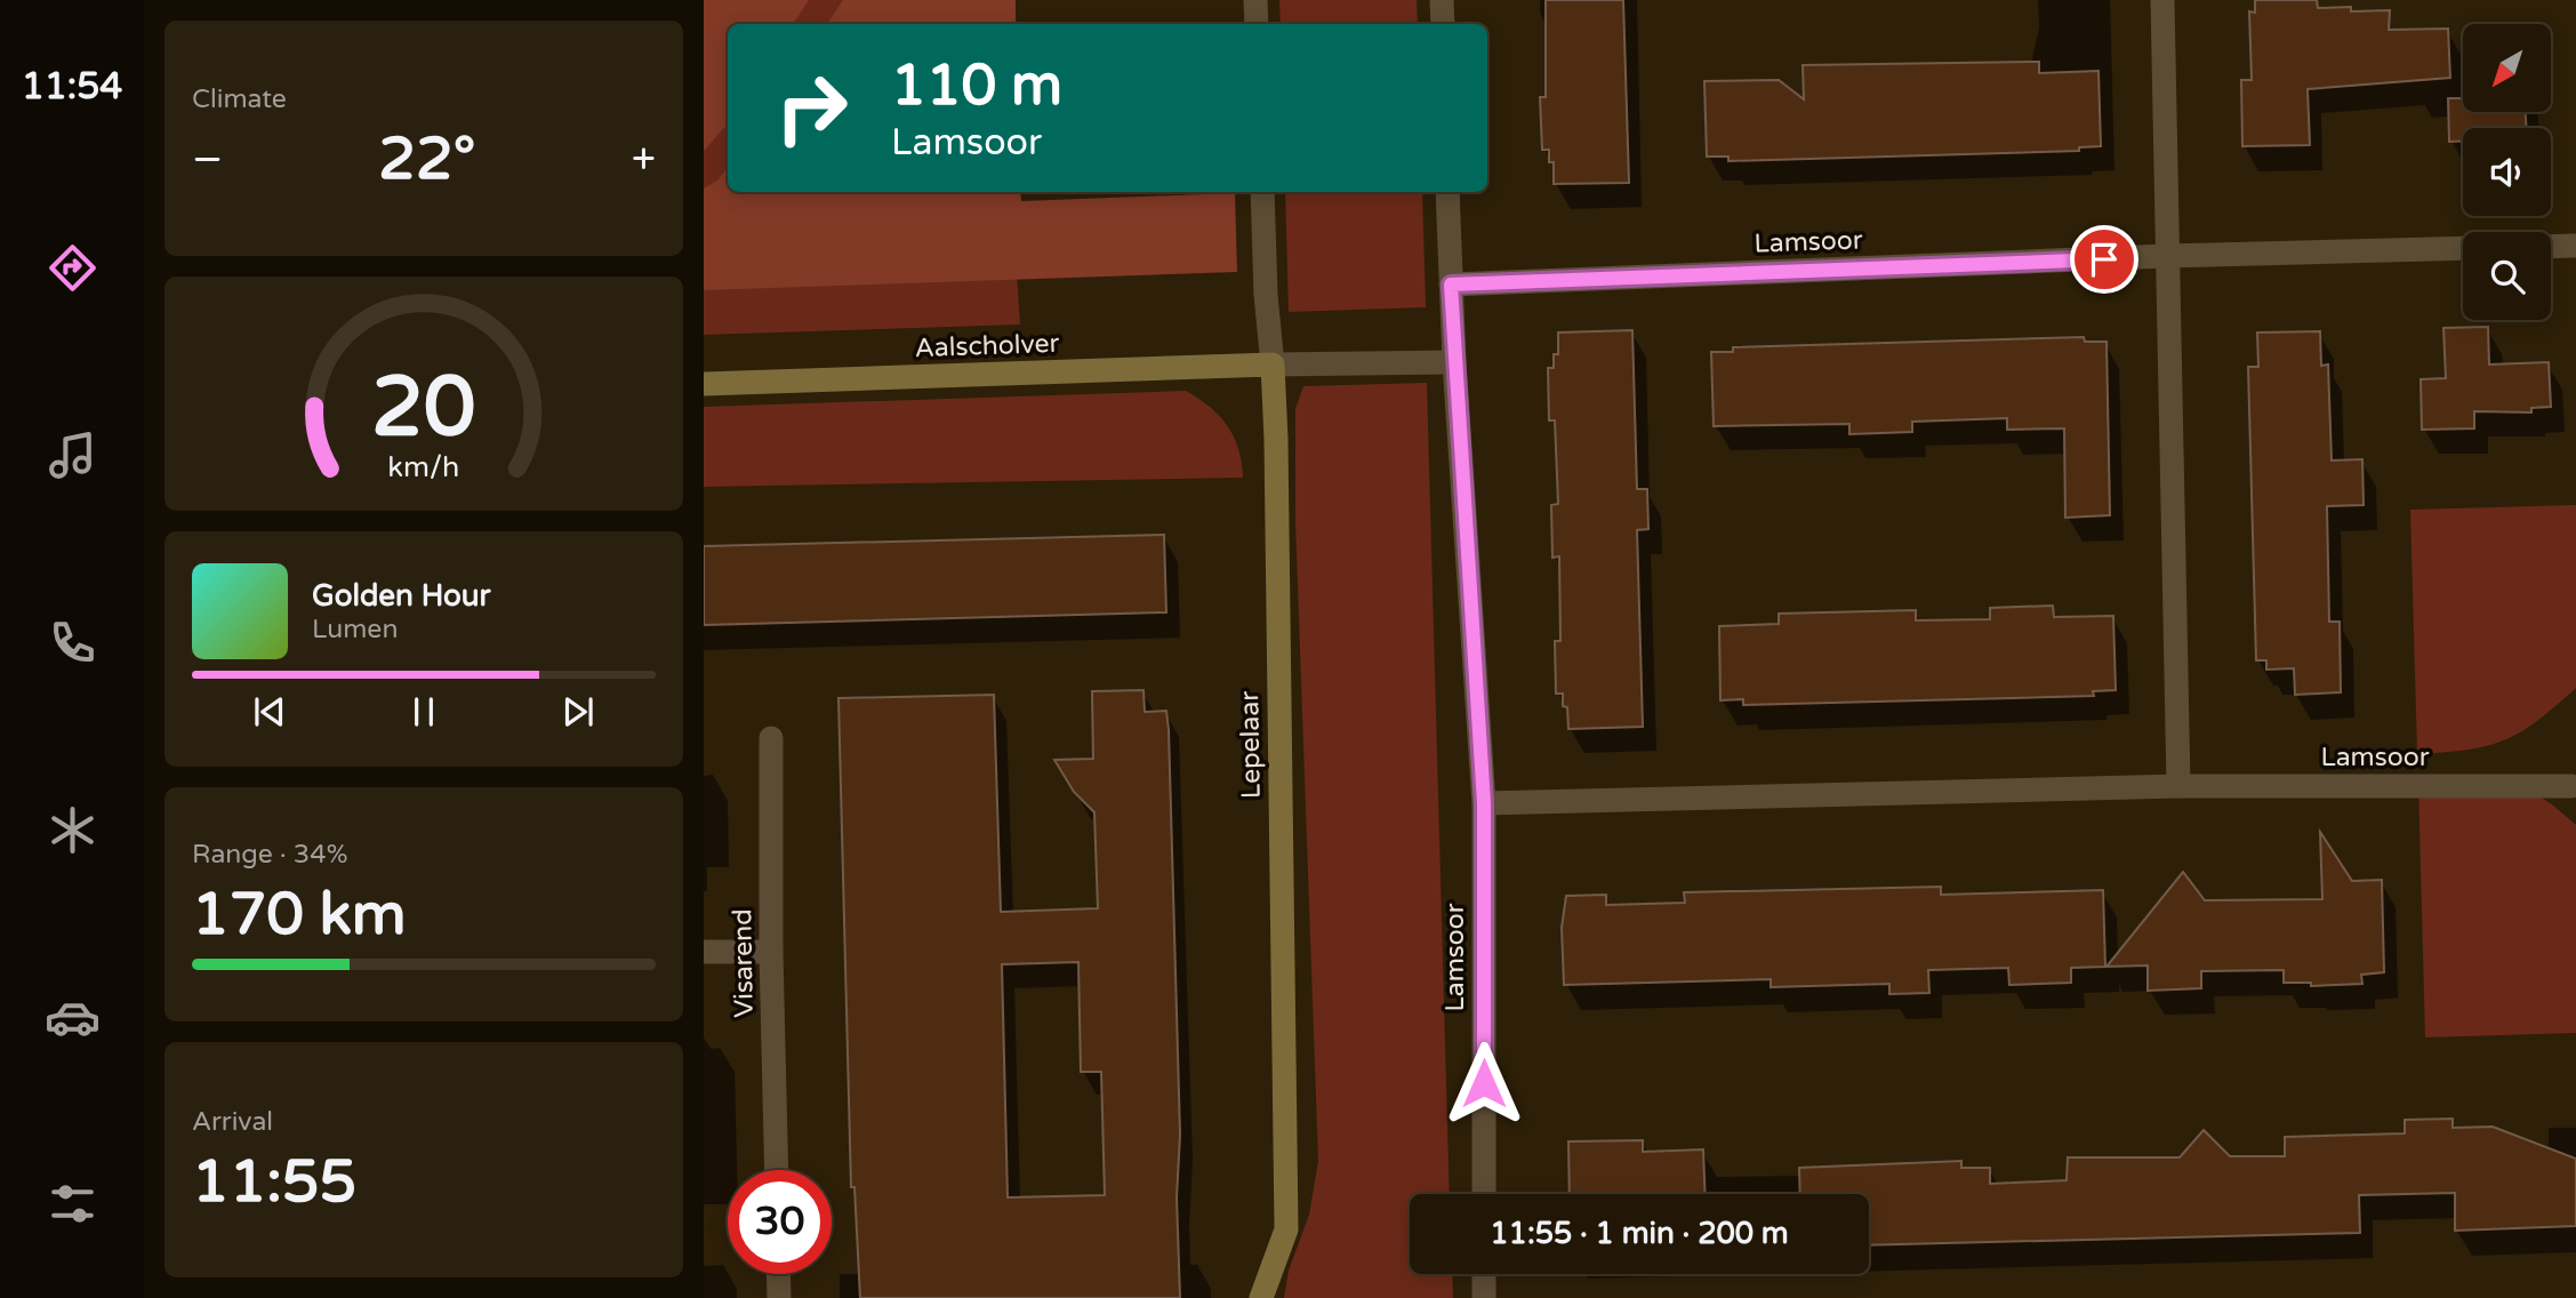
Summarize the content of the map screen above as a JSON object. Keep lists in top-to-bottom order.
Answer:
{
  "streets": {
    "street": [
      "Lamsoor",
      "Aalscholver",
      "Lepelaar",
      "Visarend"
    ]
  },
  "crossings": [
    ["Aalscholver", "Lepelaar"]
  ],
  "north": "bottom left",
  "page": {
    "tabs": "11:54",
    "tile": [
      "Climate",
      ["Range · 34%", "170 km"],
      ["Arrival", "11:55"]
    ],
    "turn": ["110 m", "Lamsoor"],
    "heat": ["−", "22°", "+"],
    "song": ["Golden Hour", "Lumen"],
    "limit": "30",
    "trip": "11:55 · 1 min · 200 m",
    "gauge": ["20", "km/h"]
  }
}
